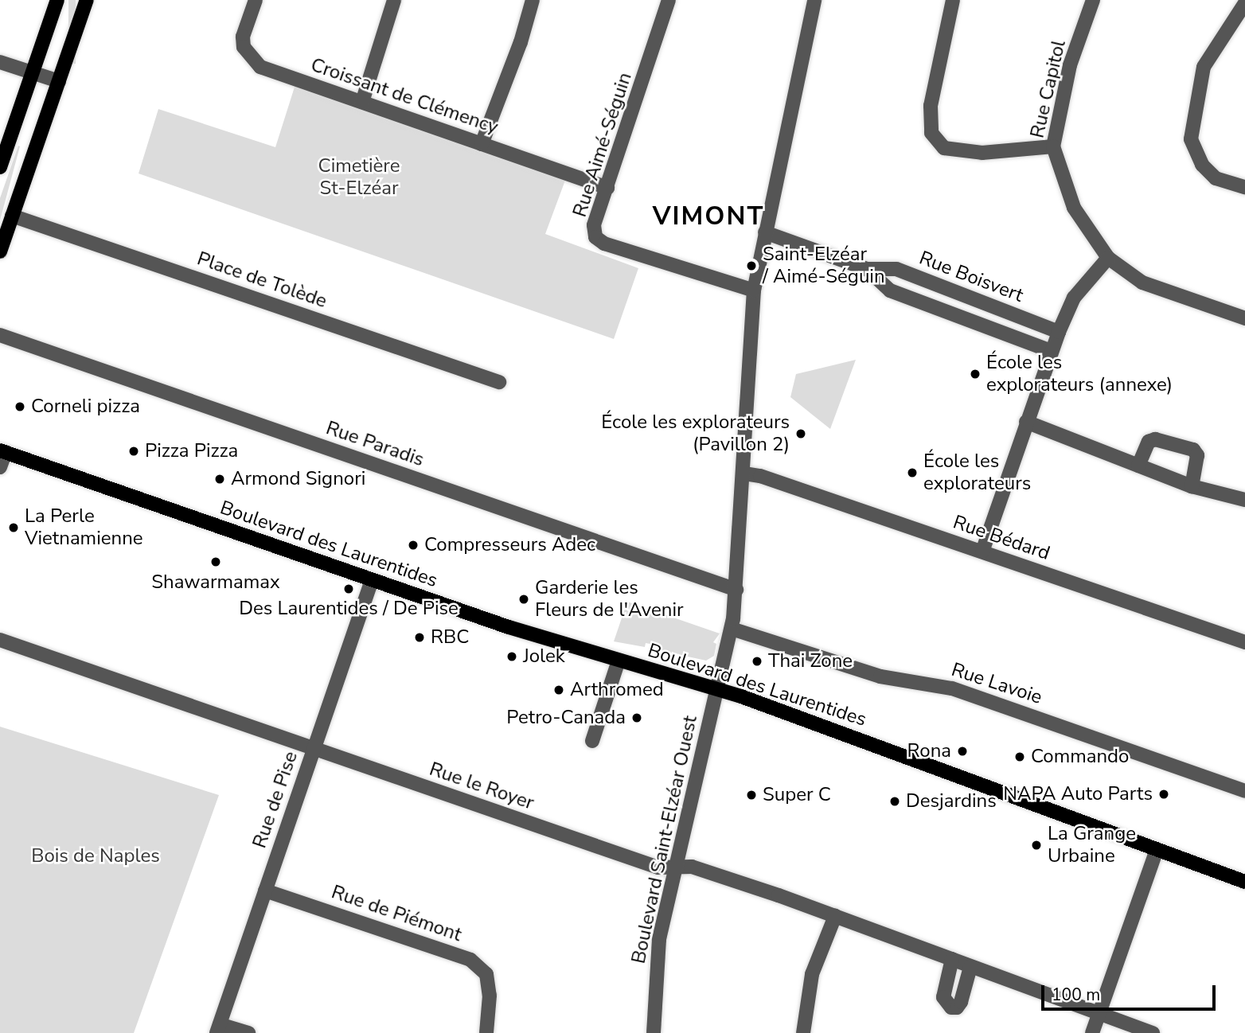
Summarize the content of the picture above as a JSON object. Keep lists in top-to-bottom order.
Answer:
{
  "streets": {
    "main road": ["Boulevard des Laurentides"],
    "street": [
      "Rue Capitol",
      "Croissant de Clémency",
      "Rue Aimé-Séguin",
      "Rue Boisvert",
      "Place de Tolède",
      "Rue Paradis",
      "Rue Bédard",
      "Rue Lavoie",
      "Rue le Royer",
      "Rue de Pise",
      "Boulevard Saint-Elzéar Ouest",
      "Rue de Piémont"
    ]
  },
  "crossings": [
    ["Croissant de Clémency", "Rue Aimé-Séguin"],
    ["Rue Aimé-Séguin", "Boulevard Saint-Elzéar Ouest"],
    ["Rue Boisvert", "Boulevard Saint-Elzéar Ouest"],
    ["Rue Paradis", "Boulevard Saint-Elzéar Ouest"],
    ["Rue Bédard", "Boulevard Saint-Elzéar Ouest"],
    ["Boulevard des Laurentides", "Rue de Pise"],
    ["Boulevard des Laurentides", "Boulevard Saint-Elzéar Ouest"],
    ["Rue Lavoie", "Boulevard Saint-Elzéar Ouest"],
    ["Rue le Royer", "Rue de Pise"],
    ["Rue le Royer", "Boulevard Saint-Elzéar Ouest"],
    ["Rue de Pise", "Rue de Piémont"]
  ],
  "districts": ["VIMONT"],
  "parks": ["Cimetière St-Elzéar", "Bois de Naples"],
  "places": [
    "Saint-Elzéar / Aimé-Séguin",
    "École les explorateurs (annexe)",
    "Corneli pizza",
    "École les explorateurs (Pavillon 2)",
    "Pizza Pizza",
    "École les explorateurs",
    "Armond Signori",
    "La Perle Vietnamienne",
    "Compresseurs Adec",
    "Shawarmamax",
    "Des Laurentides / De Pise",
    "Garderie les Fleurs de l'Avenir",
    "RBC",
    "Jolek",
    "Thai Zone",
    "Arthromed",
    "Petro-Canada",
    "Rona",
    "Commando",
    "NAPA Auto Parts",
    "Super C",
    "Desjardins",
    "La Grange Urbaine"
  ],
  "scale_bar": "100 m"
}
